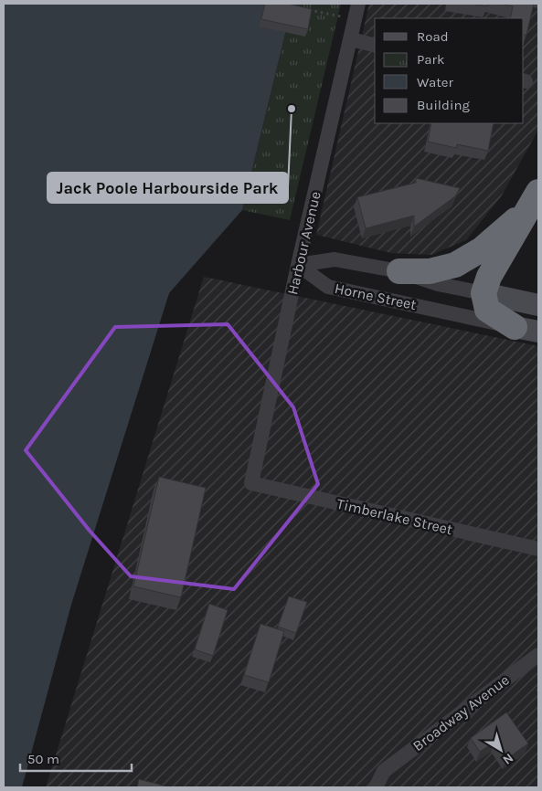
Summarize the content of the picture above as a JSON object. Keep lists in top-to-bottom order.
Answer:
{
  "streets": {
    "main road": ["Horne Street"],
    "street": ["Harbour Avenue", "Timberlake Street", "Broadway Avenue"]
  },
  "crossings": [
    ["Harbour Avenue", "Horne Street"],
    ["Harbour Avenue", "Timberlake Street"]
  ],
  "places": ["Jack Poole Harbourside Park"],
  "legend": [
    "Road",
    "Park",
    "Water",
    "Building"
  ],
  "scale_bar": "50 m",
  "north": "bottom right"
}
